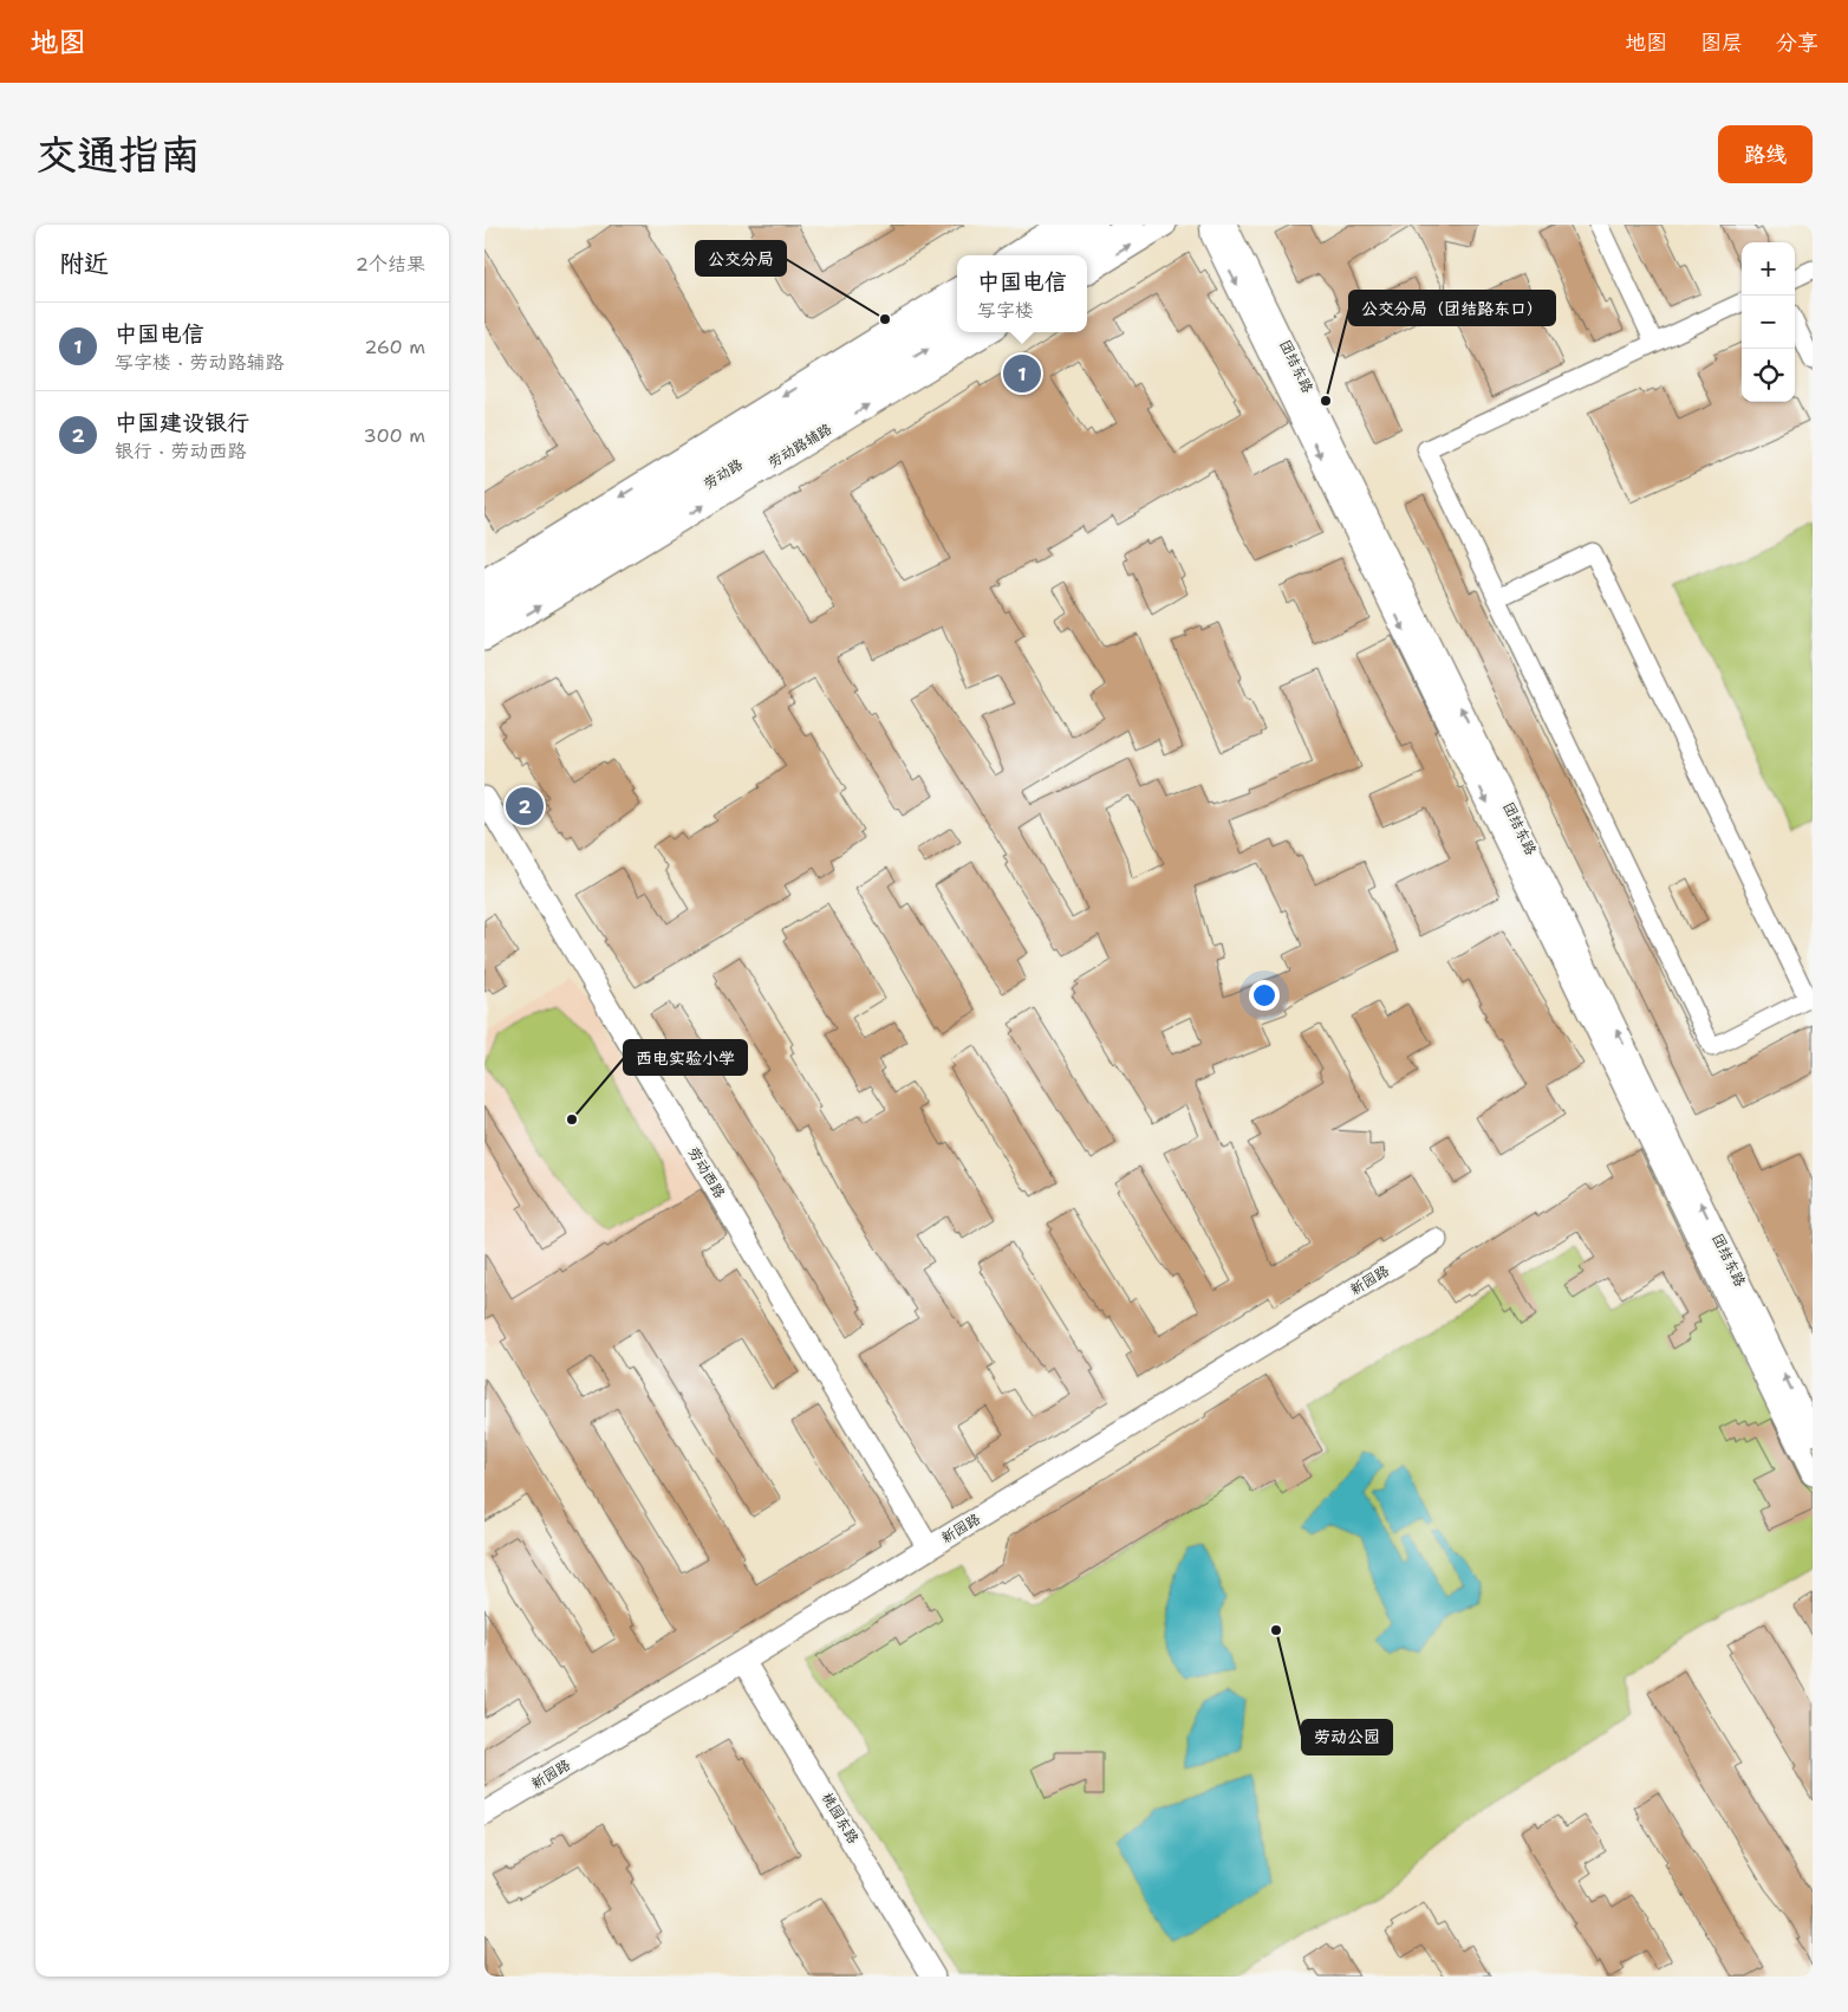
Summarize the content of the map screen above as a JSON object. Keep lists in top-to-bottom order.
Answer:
{
  "streets": {
    "main road": ["劳动路"],
    "street": [
      "团结东路",
      "劳动路辅路",
      "劳动西路",
      "新园路",
      "桃园东路"
    ]
  },
  "crossings": [
    ["劳动西路", "新园路"],
    ["新园路", "桃园东路"]
  ],
  "places": [
    "公交分局",
    "公交分局（团结路东口）",
    "西电实验小学",
    "劳动公园"
  ],
  "page": {
    "header": "地图",
    "nav": ["地图", "图层", "分享"],
    "buttons": "路线",
    "title": "交通指南",
    "heading": ["附近", "2个结果"],
    "map_buttons": ["+", "−"],
    "popup": ["中国电信", "写字楼"],
    "list": [
      {
        "mark": "1",
        "name": "中国电信",
        "note": "写字楼 · 劳动路辅路",
        "value": "260 m"
      },
      {
        "mark": "2",
        "name": "中国建设银行",
        "note": "银行 · 劳动西路",
        "value": "300 m"
      }
    ],
    "pins": ["1", "2"]
  }
}
